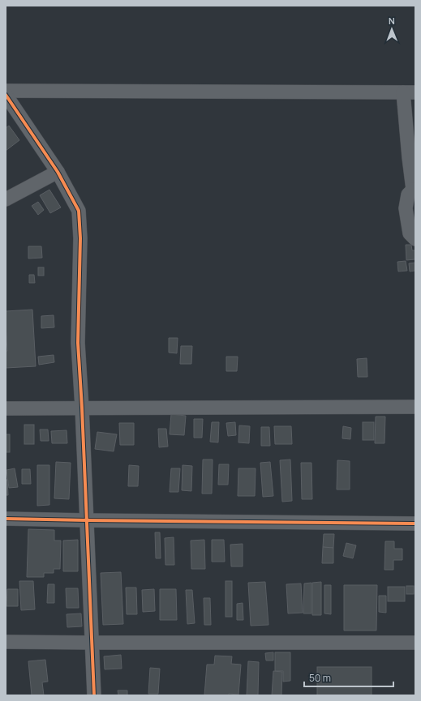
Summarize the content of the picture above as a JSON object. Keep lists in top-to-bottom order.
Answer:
{
  "scale_bar": "50 m",
  "north": "top"
}
